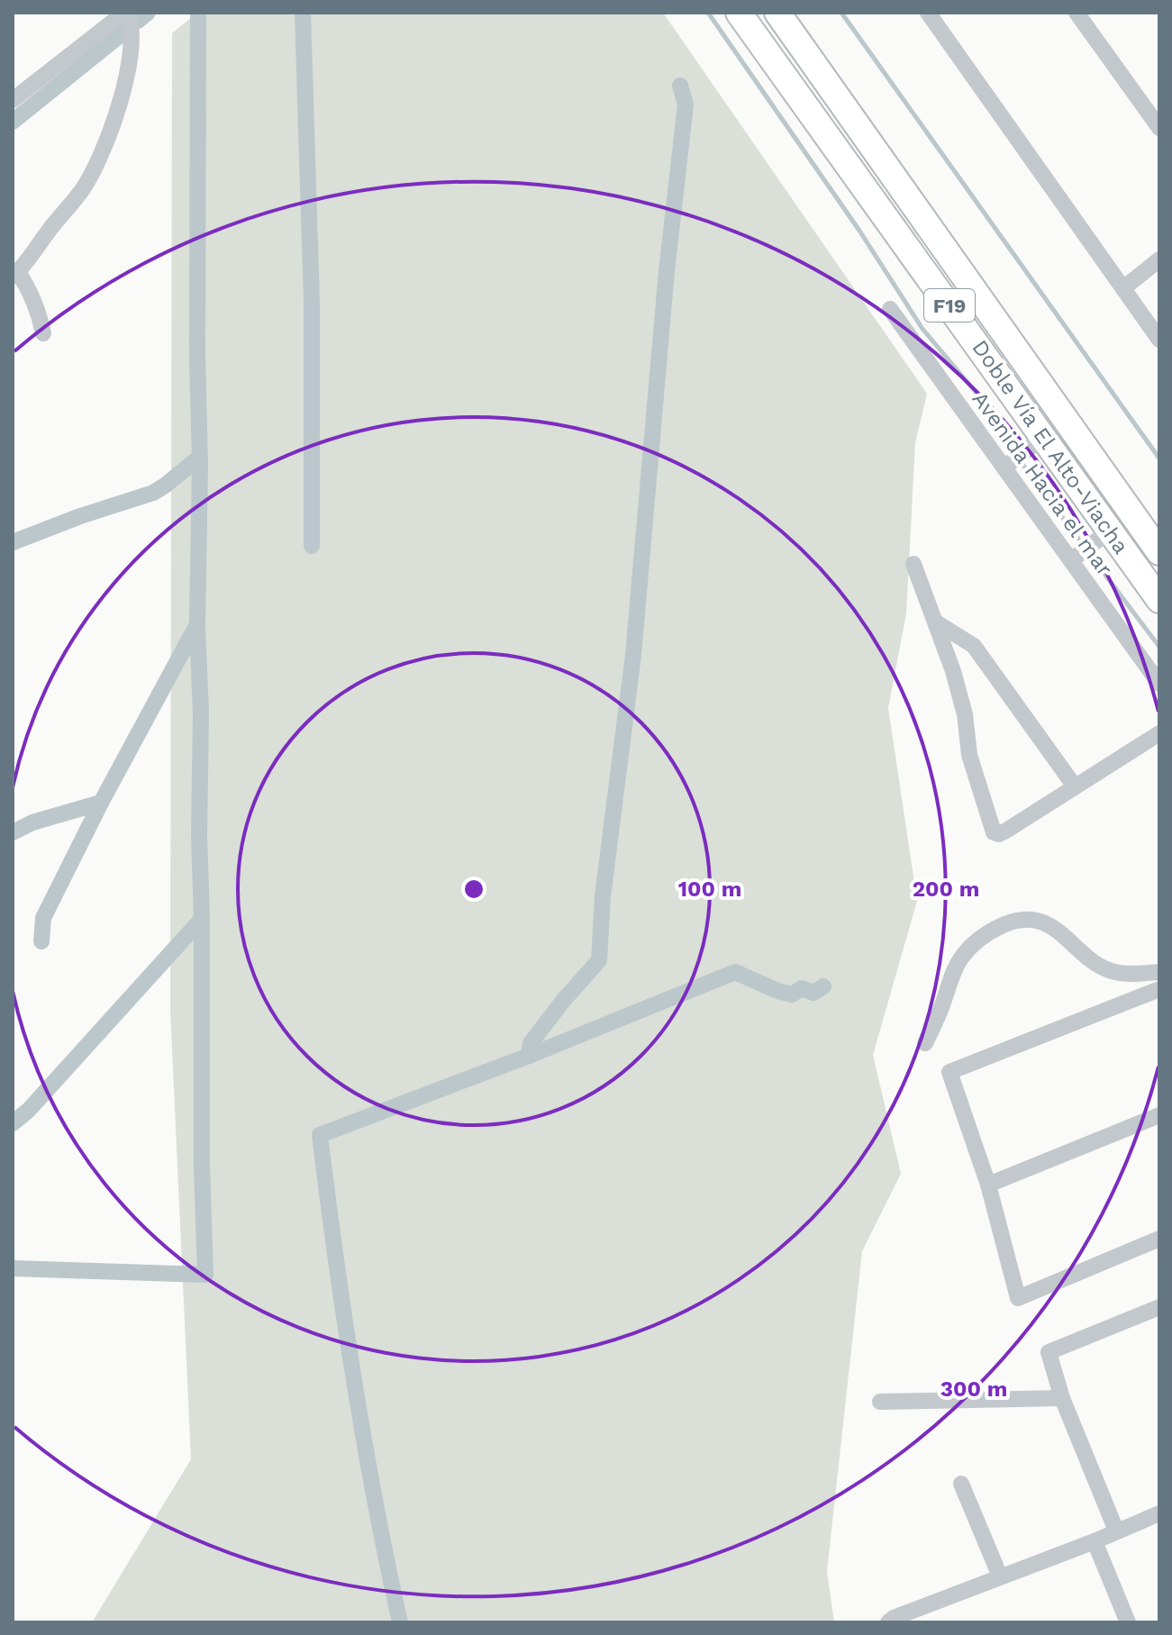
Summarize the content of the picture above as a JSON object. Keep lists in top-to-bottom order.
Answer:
{
  "streets": {
    "highway": ["F19", "Doble Vía El Alto-Viacha"],
    "street": ["Avenida Hacia el mar"]
  },
  "rings": ["100 m", "200 m", "300 m"]
}
